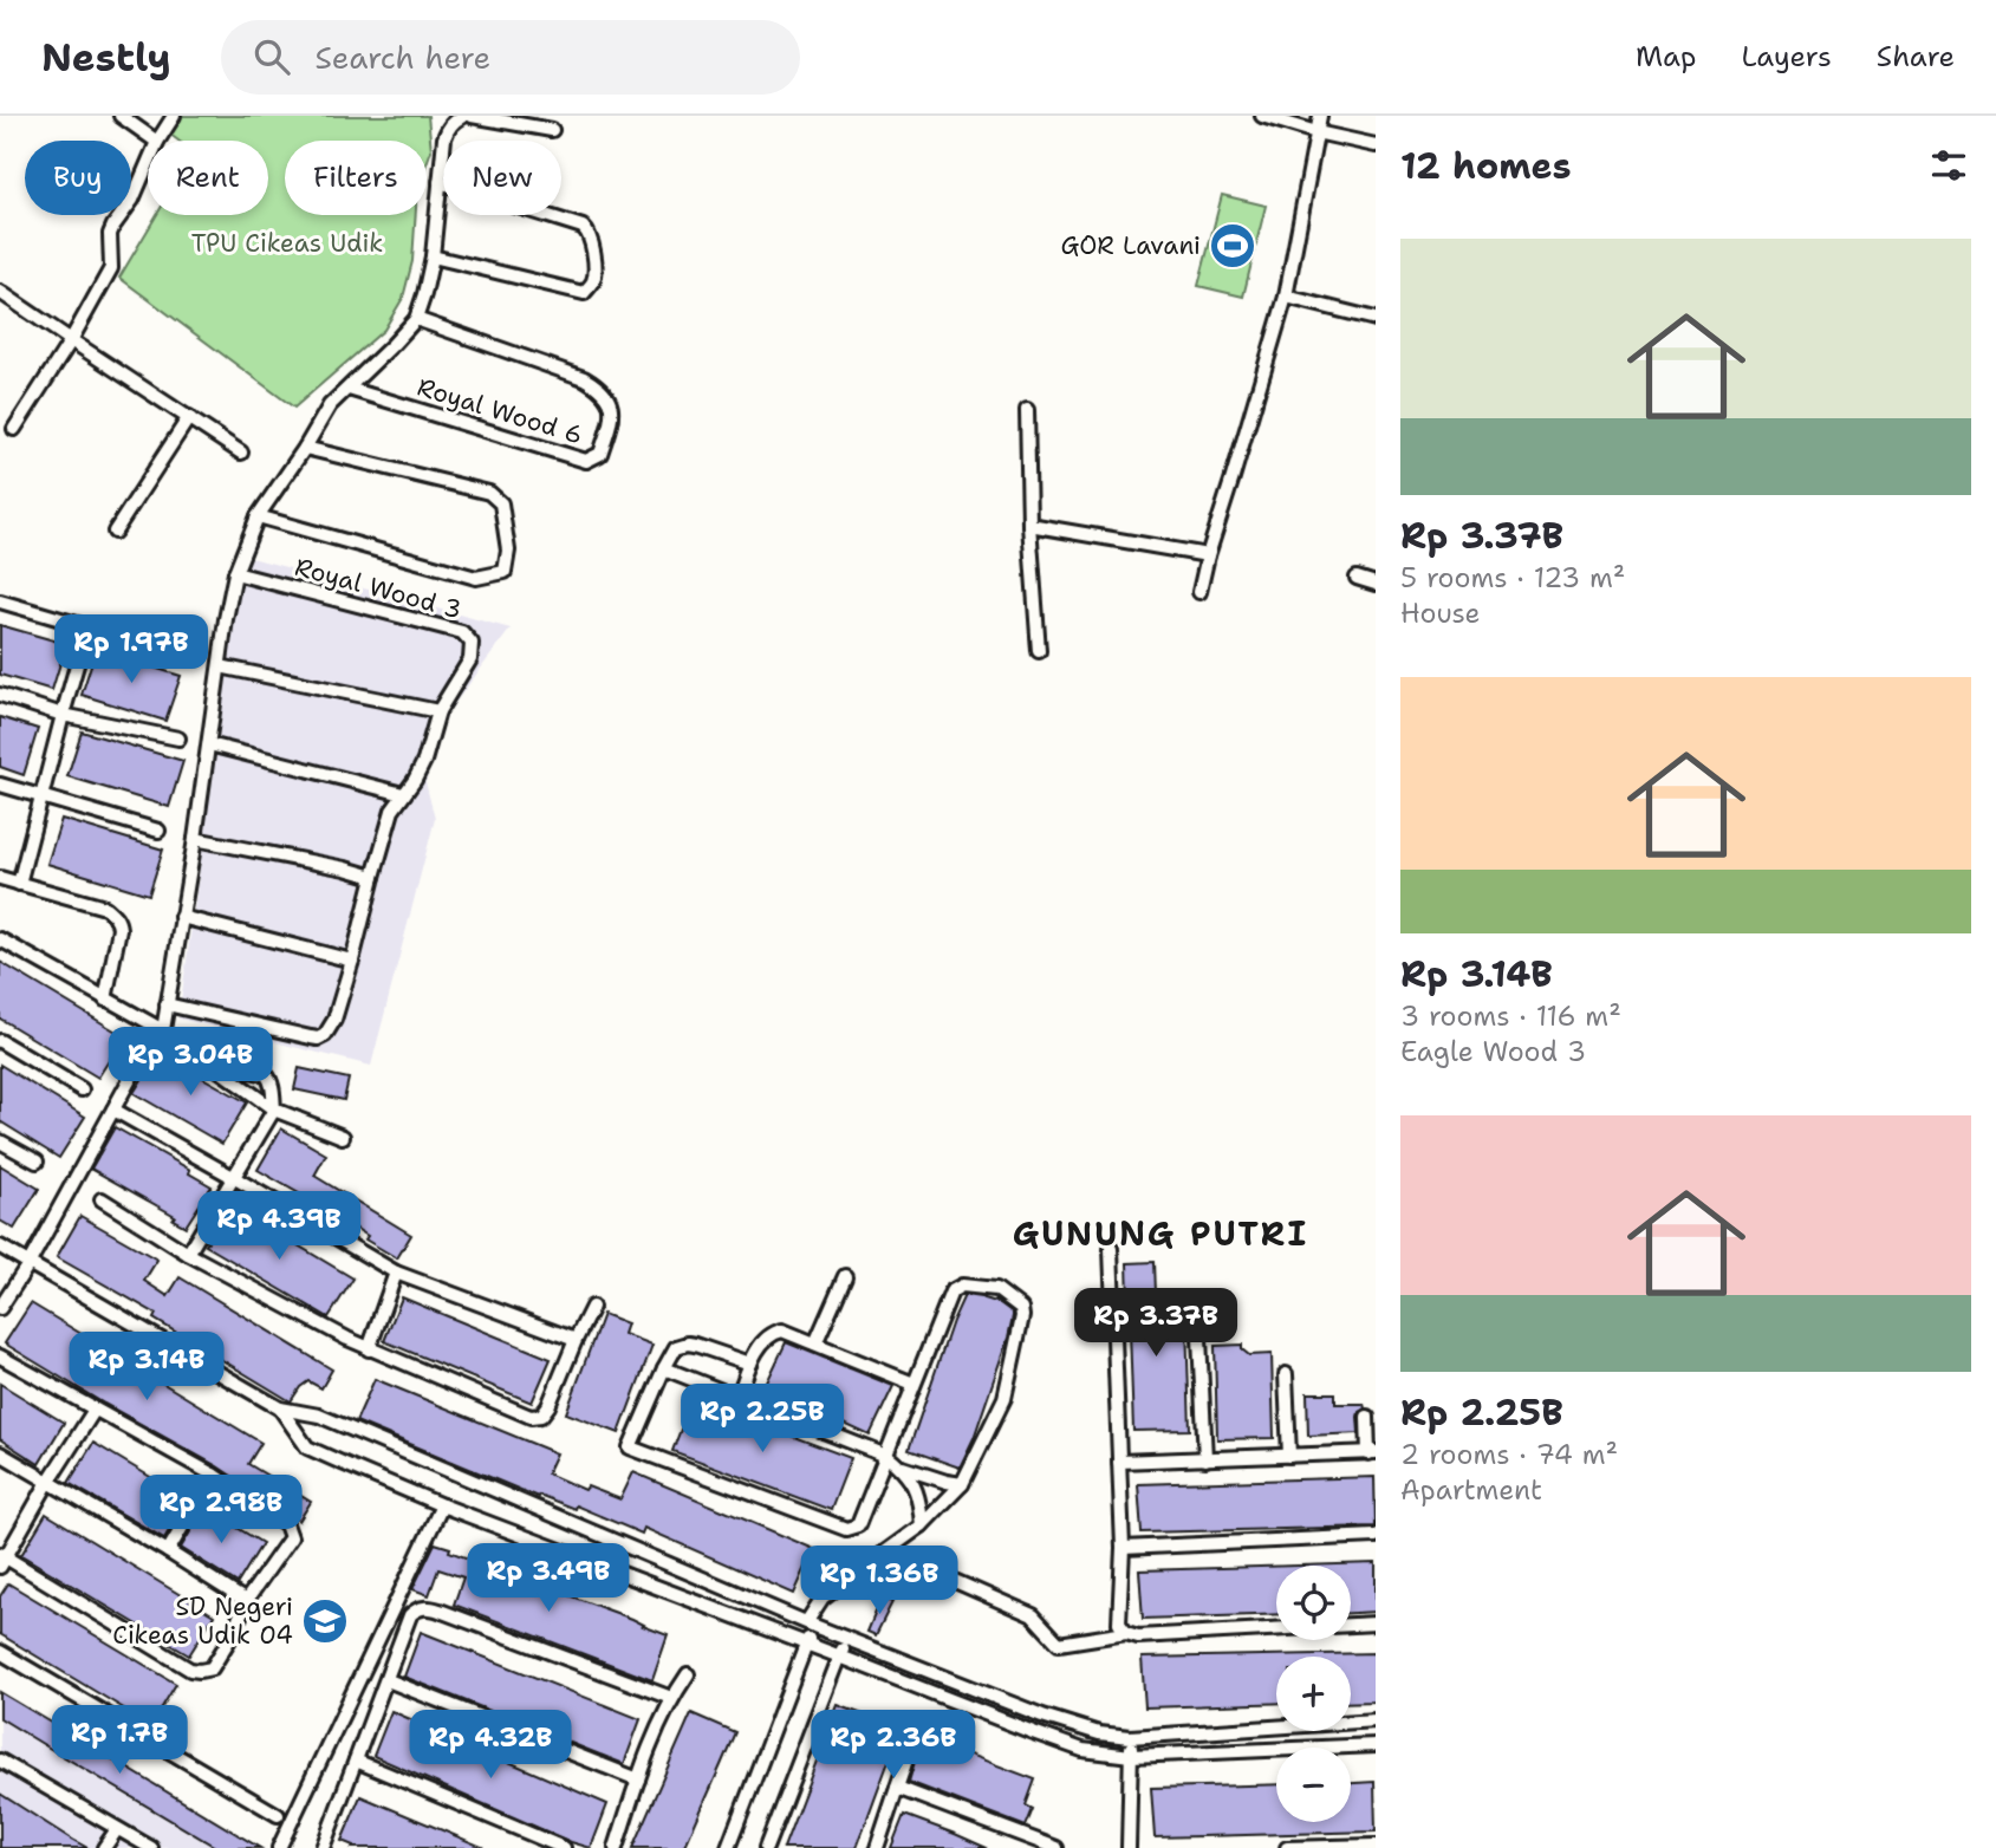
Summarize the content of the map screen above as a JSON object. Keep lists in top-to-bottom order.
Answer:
{
  "streets": {
    "street": ["Royal Wood 6", "Royal Wood 3"]
  },
  "districts": ["GUNUNG PUTRI"],
  "parks": ["TPU Cikeas Udik"],
  "places": {
    "sports": ["GOR Lavani"],
    "school or university": ["SD Negeri Cikeas Udik 04"]
  },
  "page": {
    "header": "Nestly",
    "search": "Search here",
    "nav": ["Map", "Layers", "Share"],
    "heading": "12 homes",
    "chip": [
      "Buy",
      "Rent",
      "Filters",
      "New"
    ],
    "list": [
      {
        "name": "Rp 3.37B",
        "note": "5 rooms · 123 m² · House"
      },
      {
        "name": "Rp 3.14B",
        "note": "3 rooms · 116 m² · Eagle Wood 3"
      },
      {
        "name": "Rp 2.25B",
        "note": "2 rooms · 74 m² · Apartment"
      }
    ],
    "price": [
      "Rp 1.97B",
      "Rp 3.04B",
      "Rp 4.39B",
      "Rp 3.37B",
      "Rp 3.14B",
      "Rp 2.25B",
      "Rp 2.98B",
      "Rp 3.49B",
      "Rp 1.36B",
      "Rp 1.7B",
      "Rp 4.32B",
      "Rp 2.36B"
    ],
    "map_buttons": ["+", "−"]
  }
}
